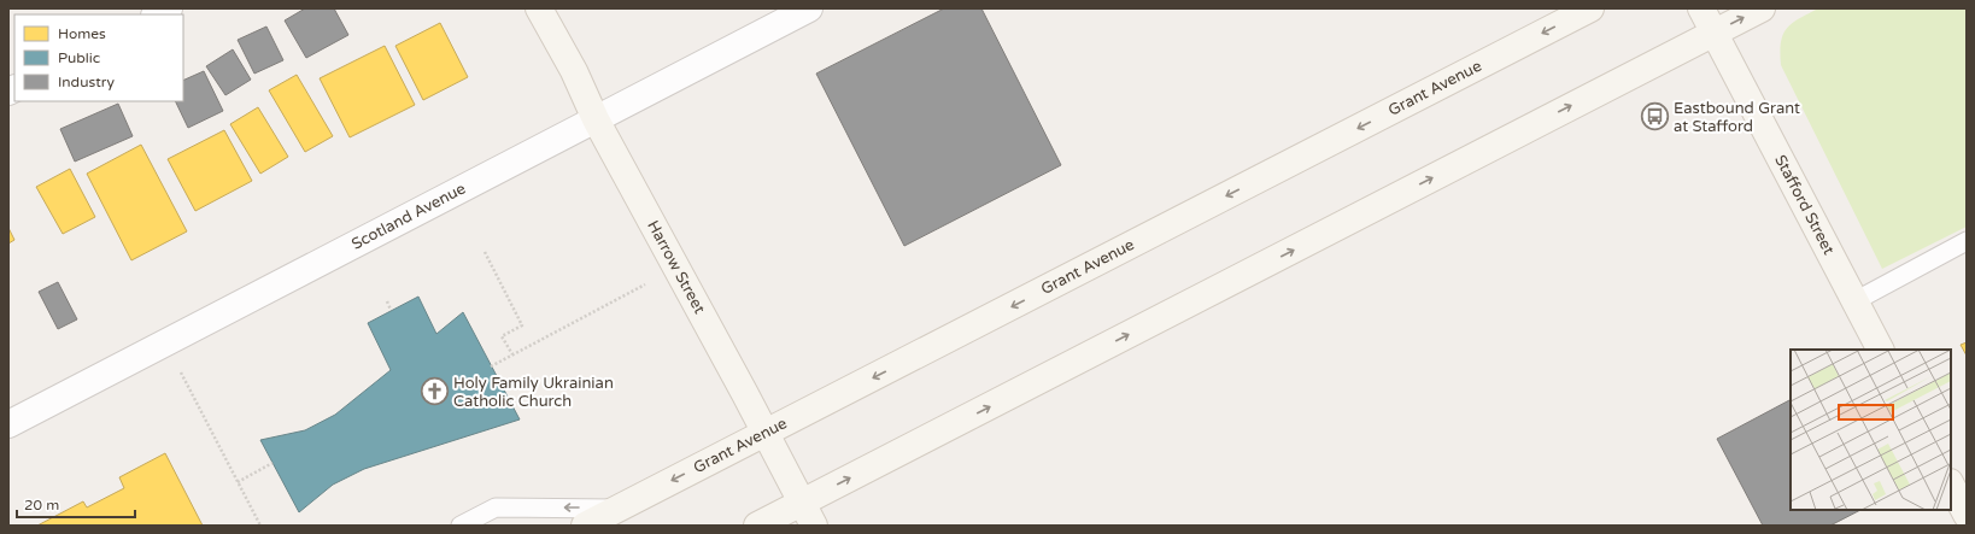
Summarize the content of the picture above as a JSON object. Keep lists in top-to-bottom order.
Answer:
{
  "streets": {
    "main road": ["Grant Avenue", "Stafford Street", "Harrow Street"],
    "street": ["Scotland Avenue"]
  },
  "crossings": [
    ["Grant Avenue", "Harrow Street"],
    ["Scotland Avenue", "Harrow Street"]
  ],
  "places": {
    "bus stop": ["Eastbound Grant at Stafford"],
    "church": ["Holy Family Ukrainian Catholic Church"]
  },
  "legend": ["Homes", "Public", "Industry"],
  "scale_bar": "20 m"
}
